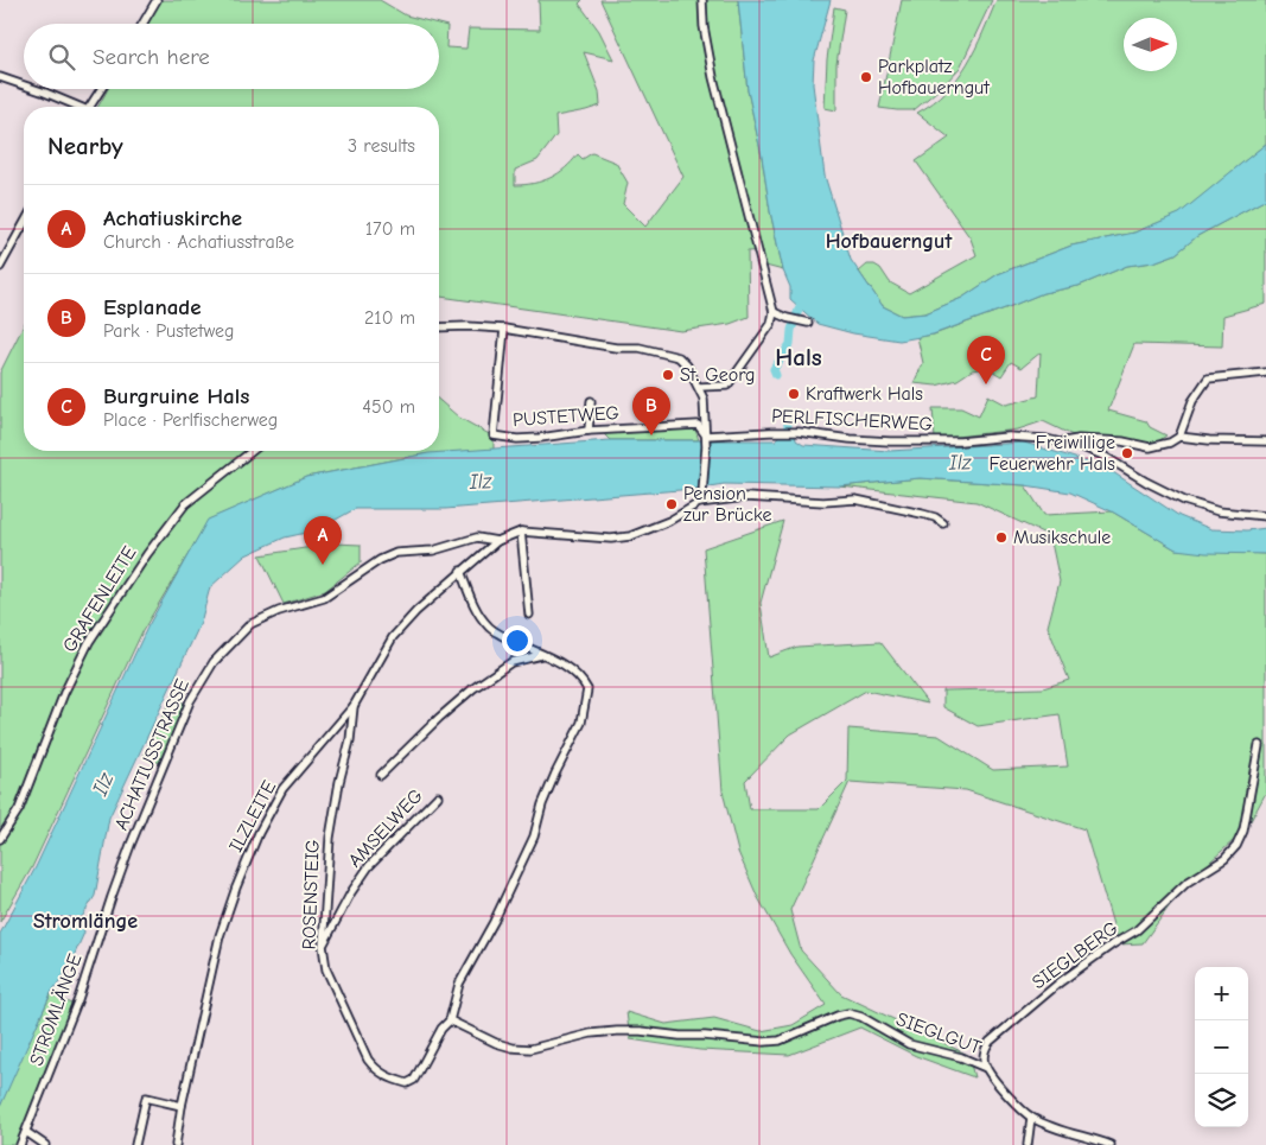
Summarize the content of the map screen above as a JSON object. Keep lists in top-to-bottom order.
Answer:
{
  "streets": {
    "street": [
      "PUSTETWEG",
      "PERLFISCHERWEG",
      "GRAFENLEITE",
      "ACHATIUSSTRASSE",
      "ILZLEITE",
      "AMSELWEG",
      "ROSENSTEIG",
      "SIEGLBERG",
      "STROMLÄNGE",
      "SIEGLGUT"
    ]
  },
  "crossings": [
    ["PUSTETWEG", "PERLFISCHERWEG"],
    ["ACHATIUSSTRASSE", "ILZLEITE"],
    ["ACHATIUSSTRASSE", "STROMLÄNGE"],
    ["ILZLEITE", "ROSENSTEIG"],
    ["AMSELWEG", "ROSENSTEIG"],
    ["ROSENSTEIG", "SIEGLGUT"],
    ["SIEGLBERG", "SIEGLGUT"]
  ],
  "districts": ["Hofbauerngut", "Hals", "Stromlänge"],
  "water": ["Ilz"],
  "places": [
    "Parkplatz Hofbauerngut",
    "St. Georg",
    "Kraftwerk Hals",
    "Freiwillige Feuerwehr Hals",
    "Pension zur Brücke",
    "Musikschule"
  ],
  "north": "right",
  "page": {
    "search": "Search here",
    "heading": ["Nearby", "3 results"],
    "list": [
      {
        "mark": "A",
        "name": "Achatiuskirche",
        "note": "Church · Achatiusstraße",
        "value": "170 m"
      },
      {
        "mark": "B",
        "name": "Esplanade",
        "note": "Park · Pustetweg",
        "value": "210 m"
      },
      {
        "mark": "C",
        "name": "Burgruine Hals",
        "note": "Place · Perlfischerweg",
        "value": "450 m"
      }
    ],
    "pins": ["C", "B", "A"],
    "map_buttons": ["+", "−"]
  }
}
